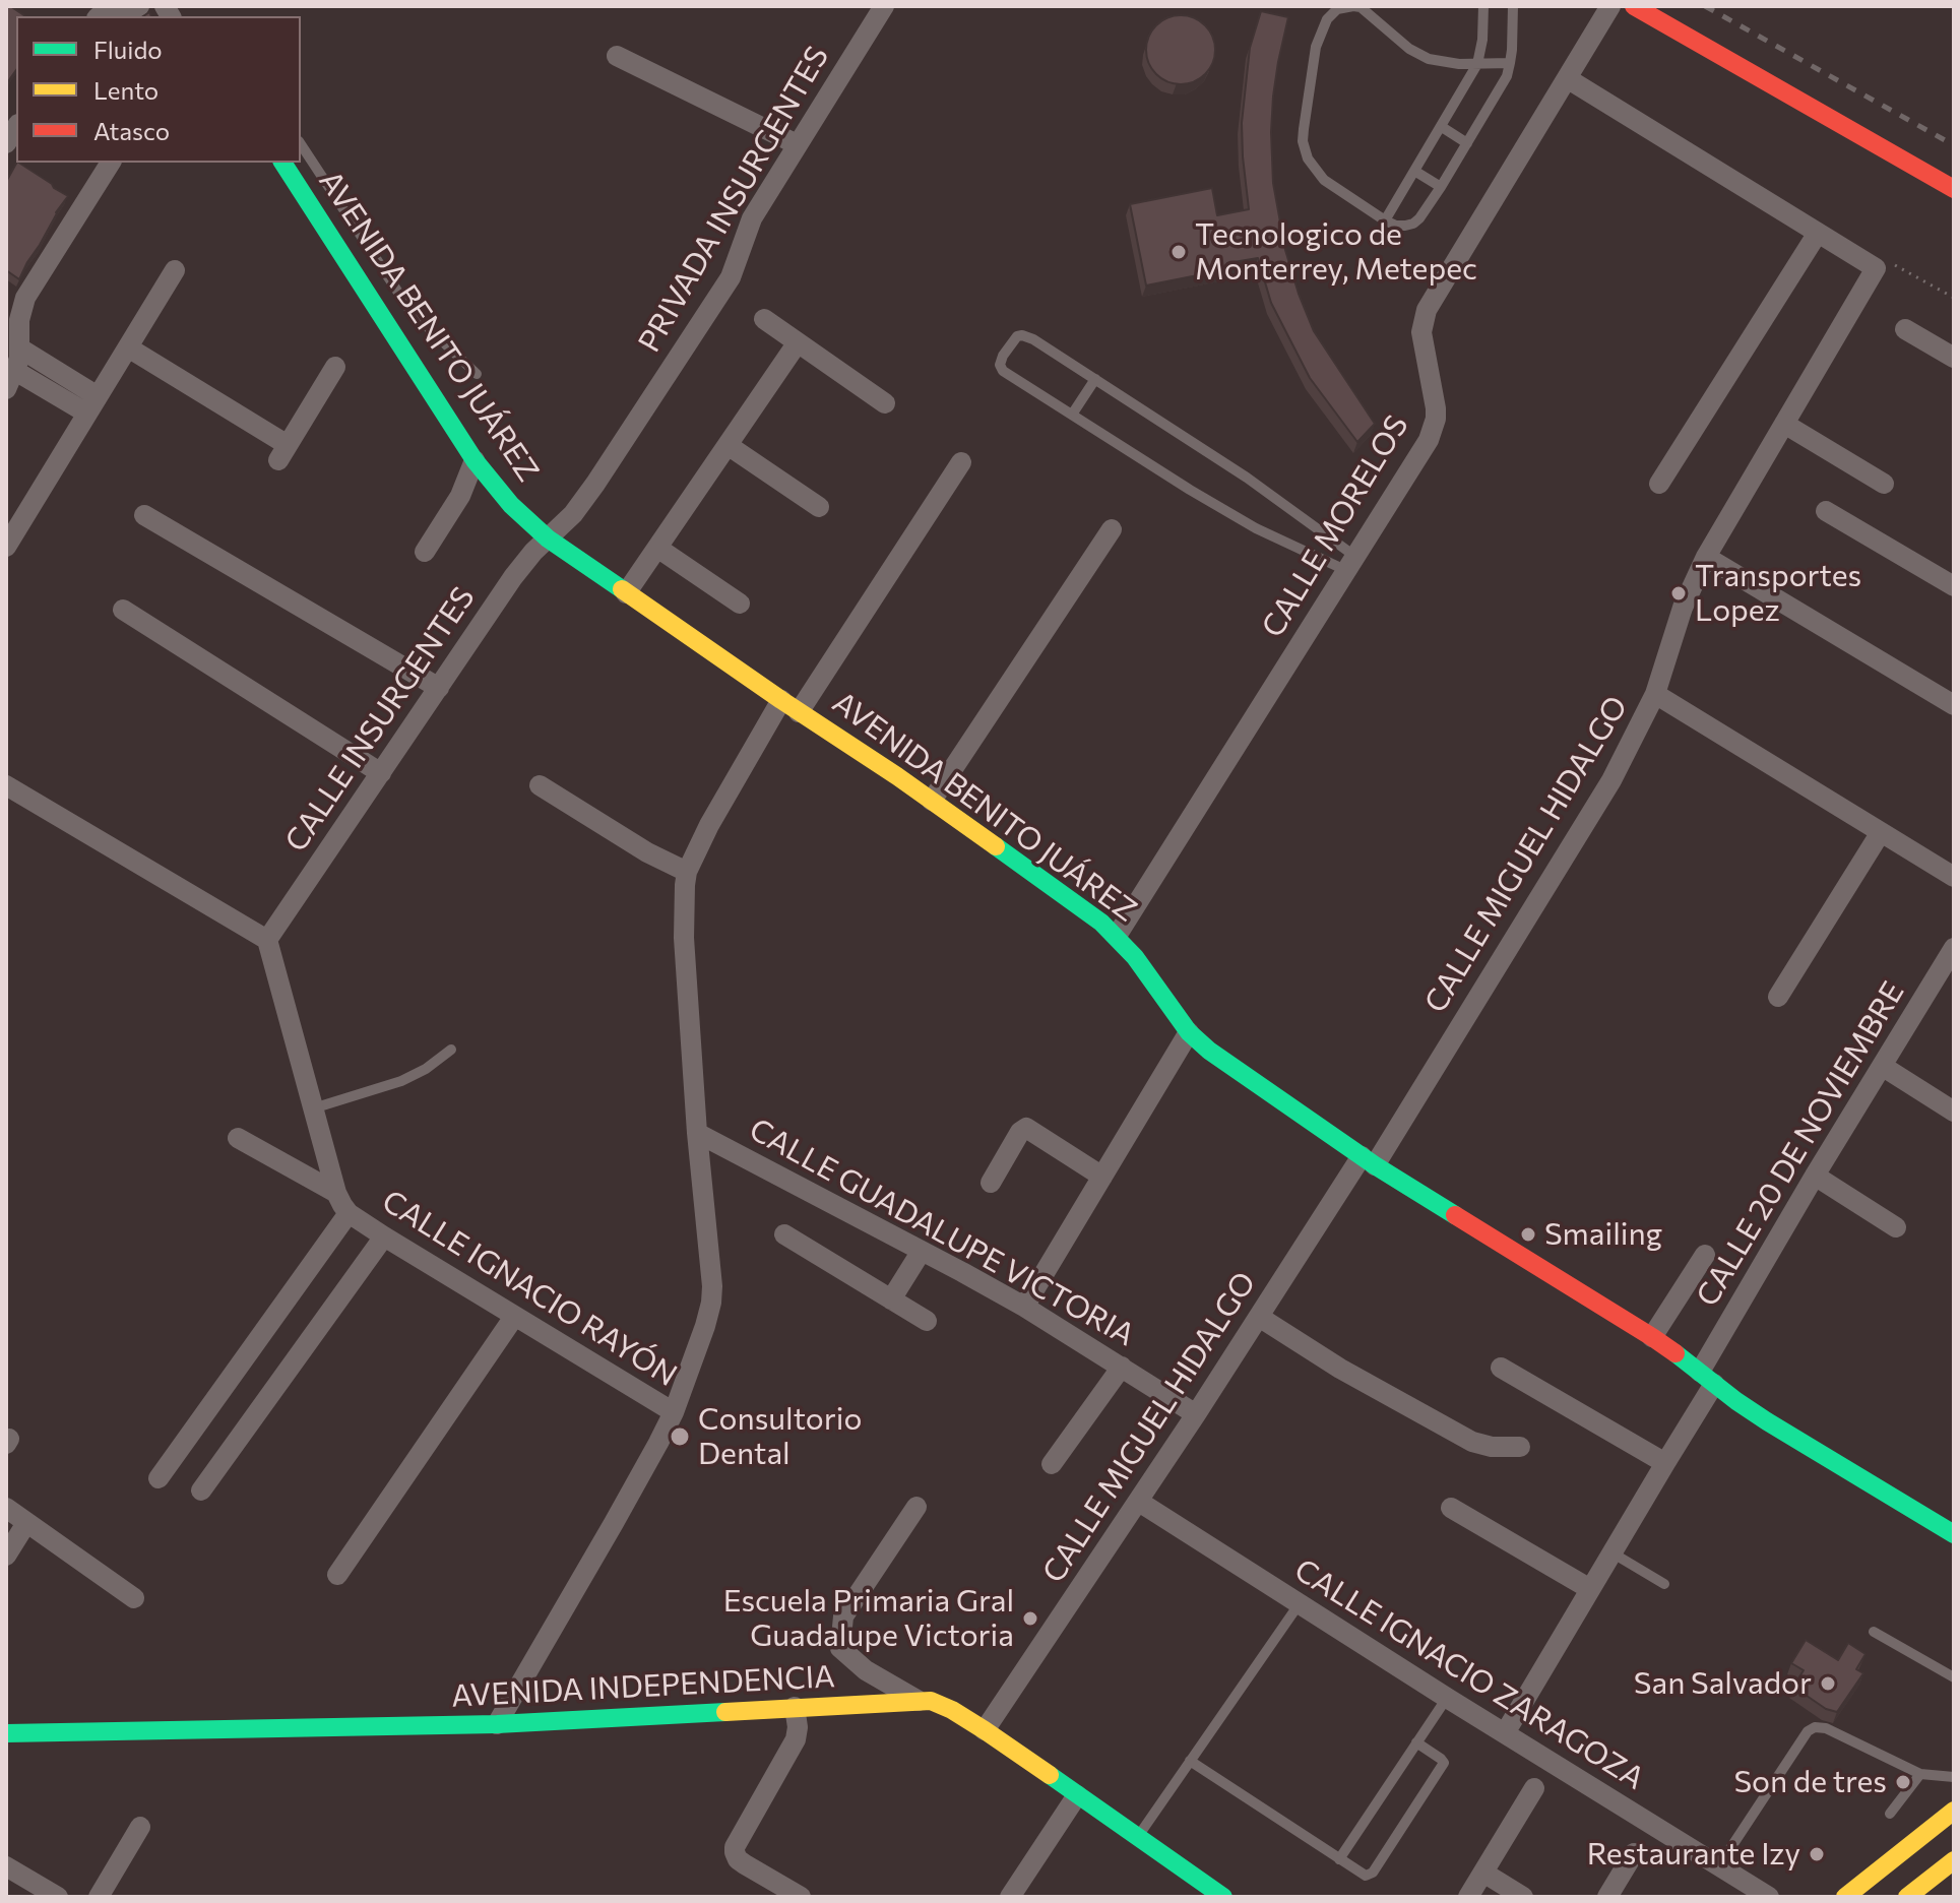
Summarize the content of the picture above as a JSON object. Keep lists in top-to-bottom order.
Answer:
{
  "streets": {
    "street": [
      "PRIVADA INSURGENTES",
      "AVENIDA BENITO JUÁREZ",
      "CALLE MORELOS",
      "CALLE INSURGENTES",
      "CALLE MIGUEL HIDALGO",
      "CALLE 20 DE NOVIEMBRE",
      "CALLE GUADALUPE VICTORIA",
      "CALLE IGNACIO RAYÓN",
      "CALLE IGNACIO ZARAGOZA",
      "AVENIDA INDEPENDENCIA"
    ]
  },
  "crossings": [
    ["PRIVADA INSURGENTES", "AVENIDA BENITO JUÁREZ"],
    ["PRIVADA INSURGENTES", "CALLE INSURGENTES"],
    ["AVENIDA BENITO JUÁREZ", "CALLE MORELOS"],
    ["AVENIDA BENITO JUÁREZ", "CALLE INSURGENTES"],
    ["AVENIDA BENITO JUÁREZ", "CALLE MIGUEL HIDALGO"],
    ["AVENIDA BENITO JUÁREZ", "CALLE 20 DE NOVIEMBRE"],
    ["CALLE INSURGENTES", "CALLE IGNACIO RAYÓN"],
    ["CALLE MIGUEL HIDALGO", "CALLE GUADALUPE VICTORIA"],
    ["CALLE MIGUEL HIDALGO", "CALLE IGNACIO ZARAGOZA"],
    ["CALLE MIGUEL HIDALGO", "AVENIDA INDEPENDENCIA"],
    ["CALLE 20 DE NOVIEMBRE", "CALLE IGNACIO ZARAGOZA"]
  ],
  "places": [
    "Tecnologico de Monterrey, Metepec",
    "Transportes Lopez",
    "Smailing",
    "Consultorio Dental",
    "Escuela Primaria Gral Guadalupe Victoria",
    "San Salvador",
    "Son de tres",
    "Restaurante Izy"
  ],
  "legend": ["Fluido", "Lento", "Atasco"]
}
